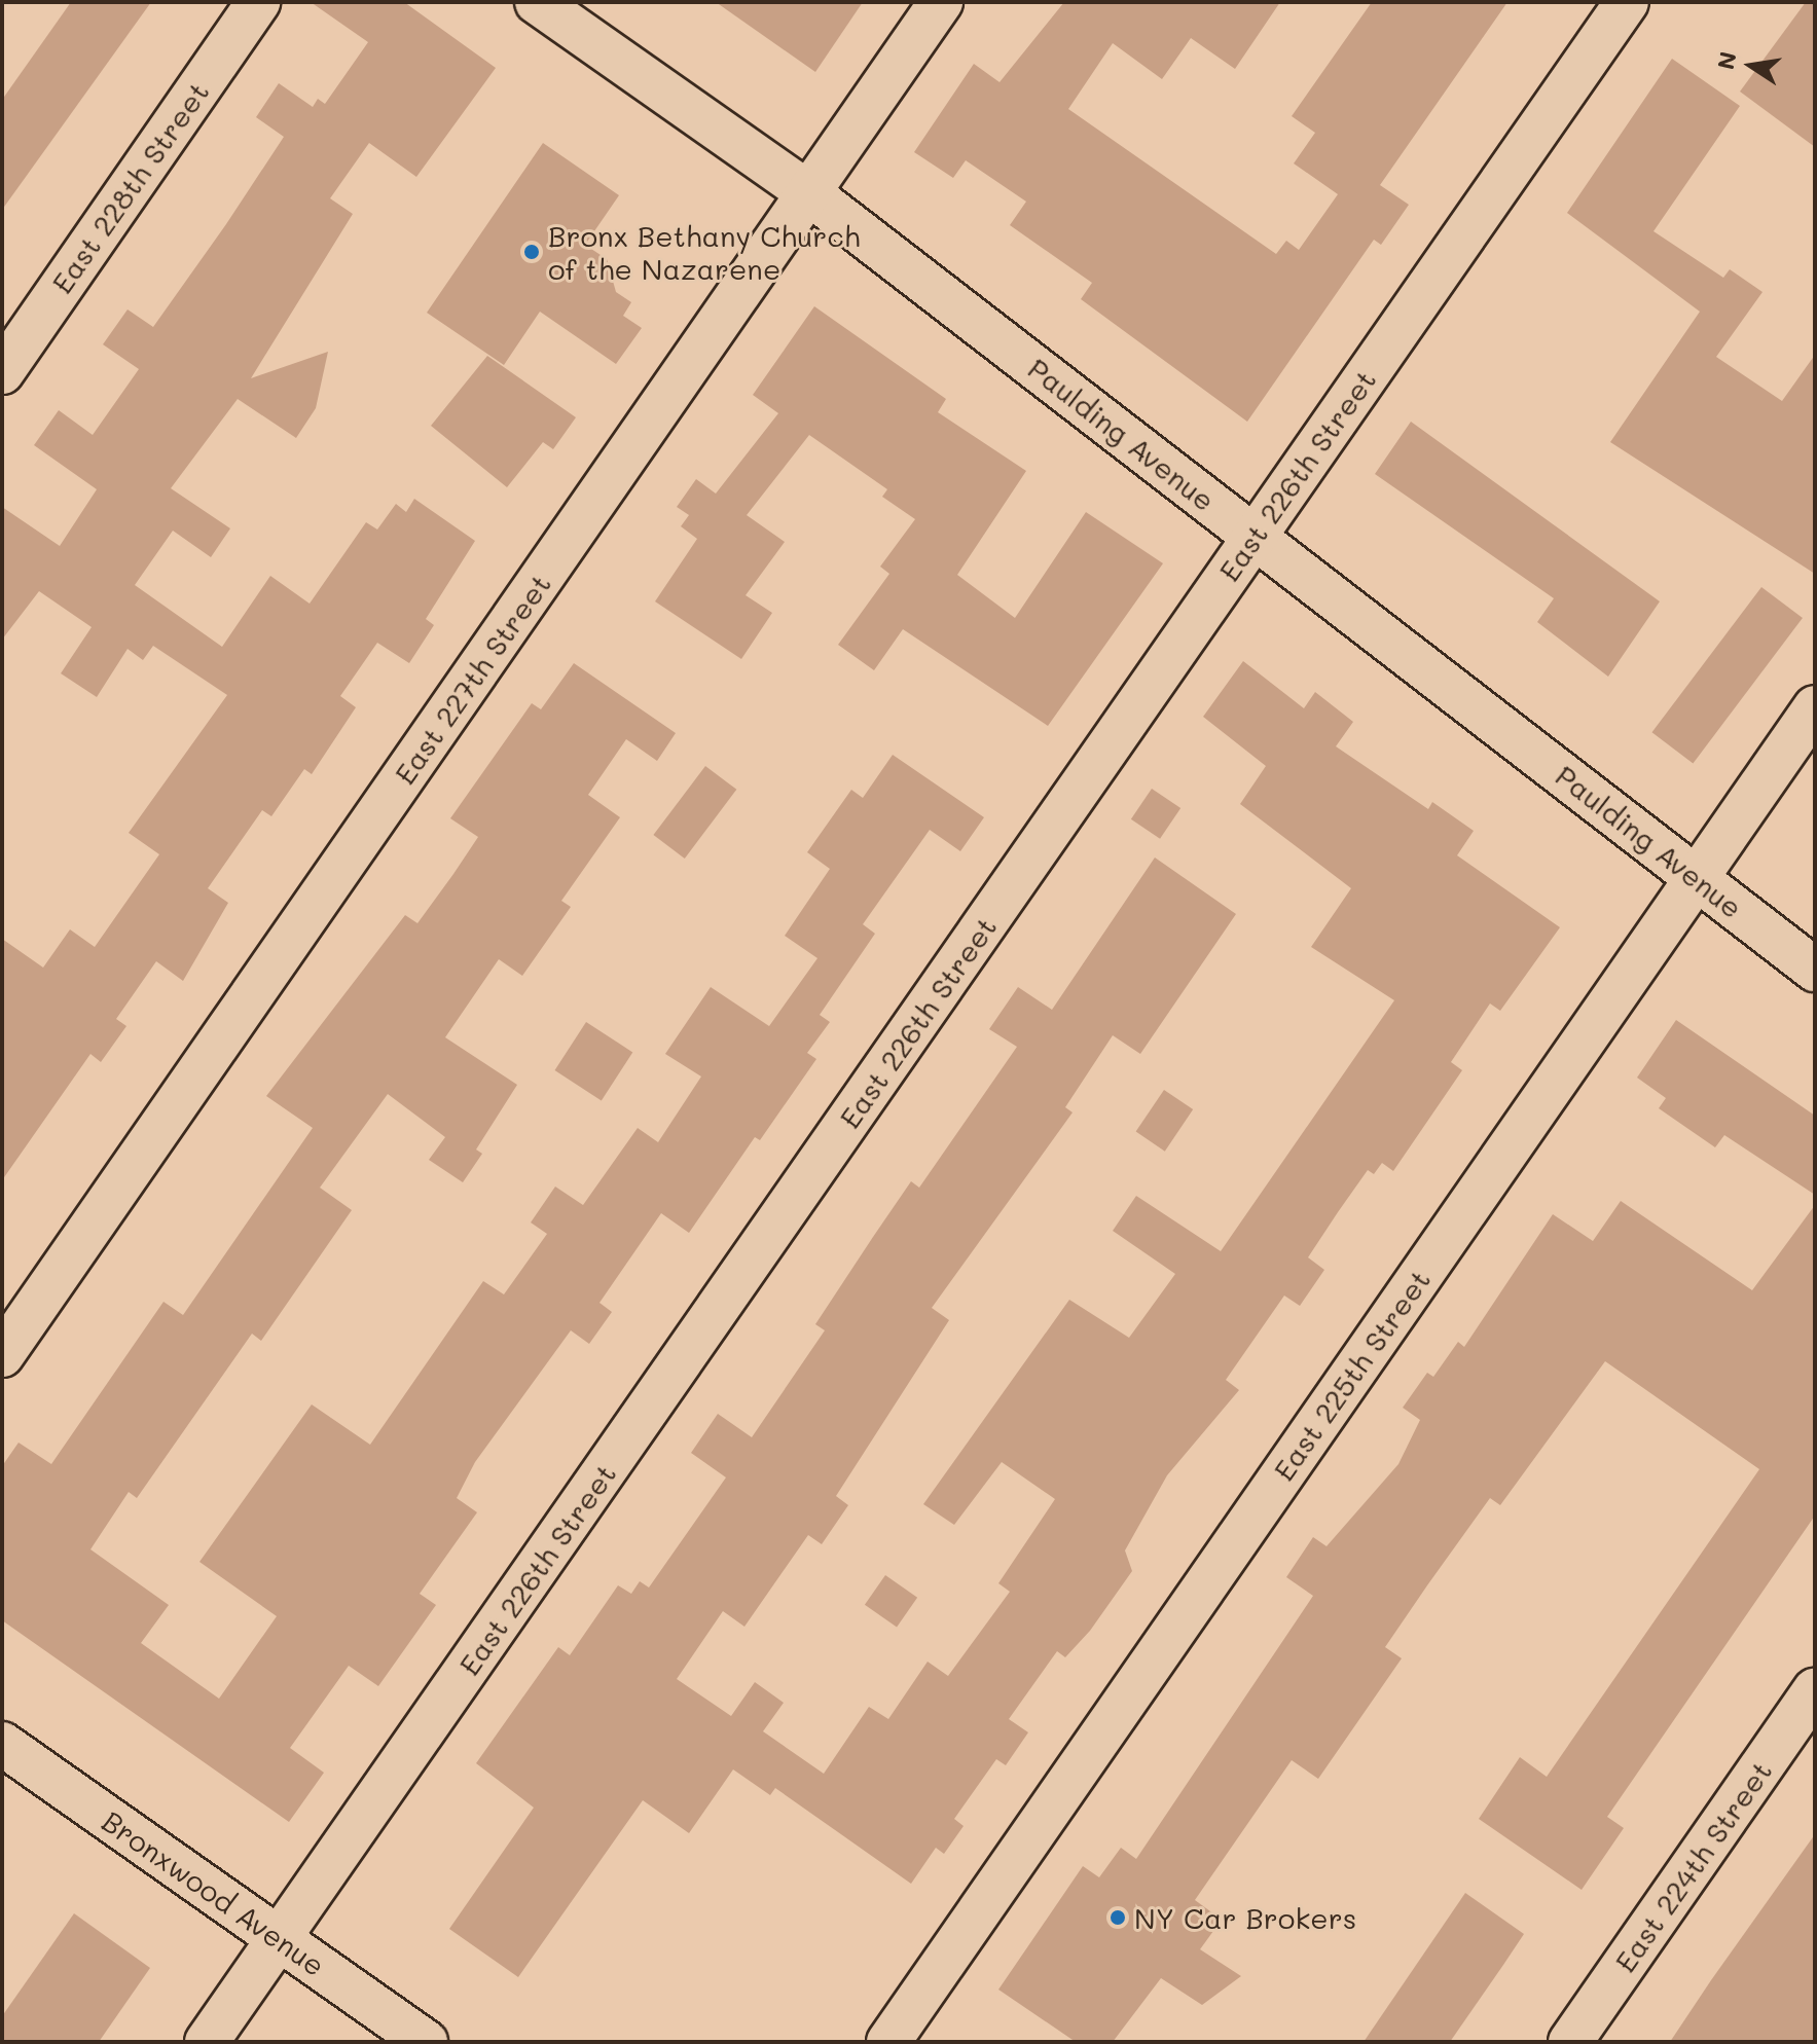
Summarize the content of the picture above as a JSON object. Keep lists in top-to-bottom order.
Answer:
{
  "streets": {
    "street": [
      "East 228th Street",
      "Paulding Avenue",
      "East 226th Street",
      "East 227th Street",
      "East 225th Street",
      "East 224th Street",
      "Bronxwood Avenue"
    ]
  },
  "crossings": [
    ["Paulding Avenue", "East 226th Street"],
    ["Paulding Avenue", "East 227th Street"],
    ["Paulding Avenue", "East 225th Street"],
    ["East 226th Street", "Bronxwood Avenue"]
  ],
  "places": ["Bronx Bethany Church of the Nazarene", "NY Car Brokers"],
  "north": "left"
}
